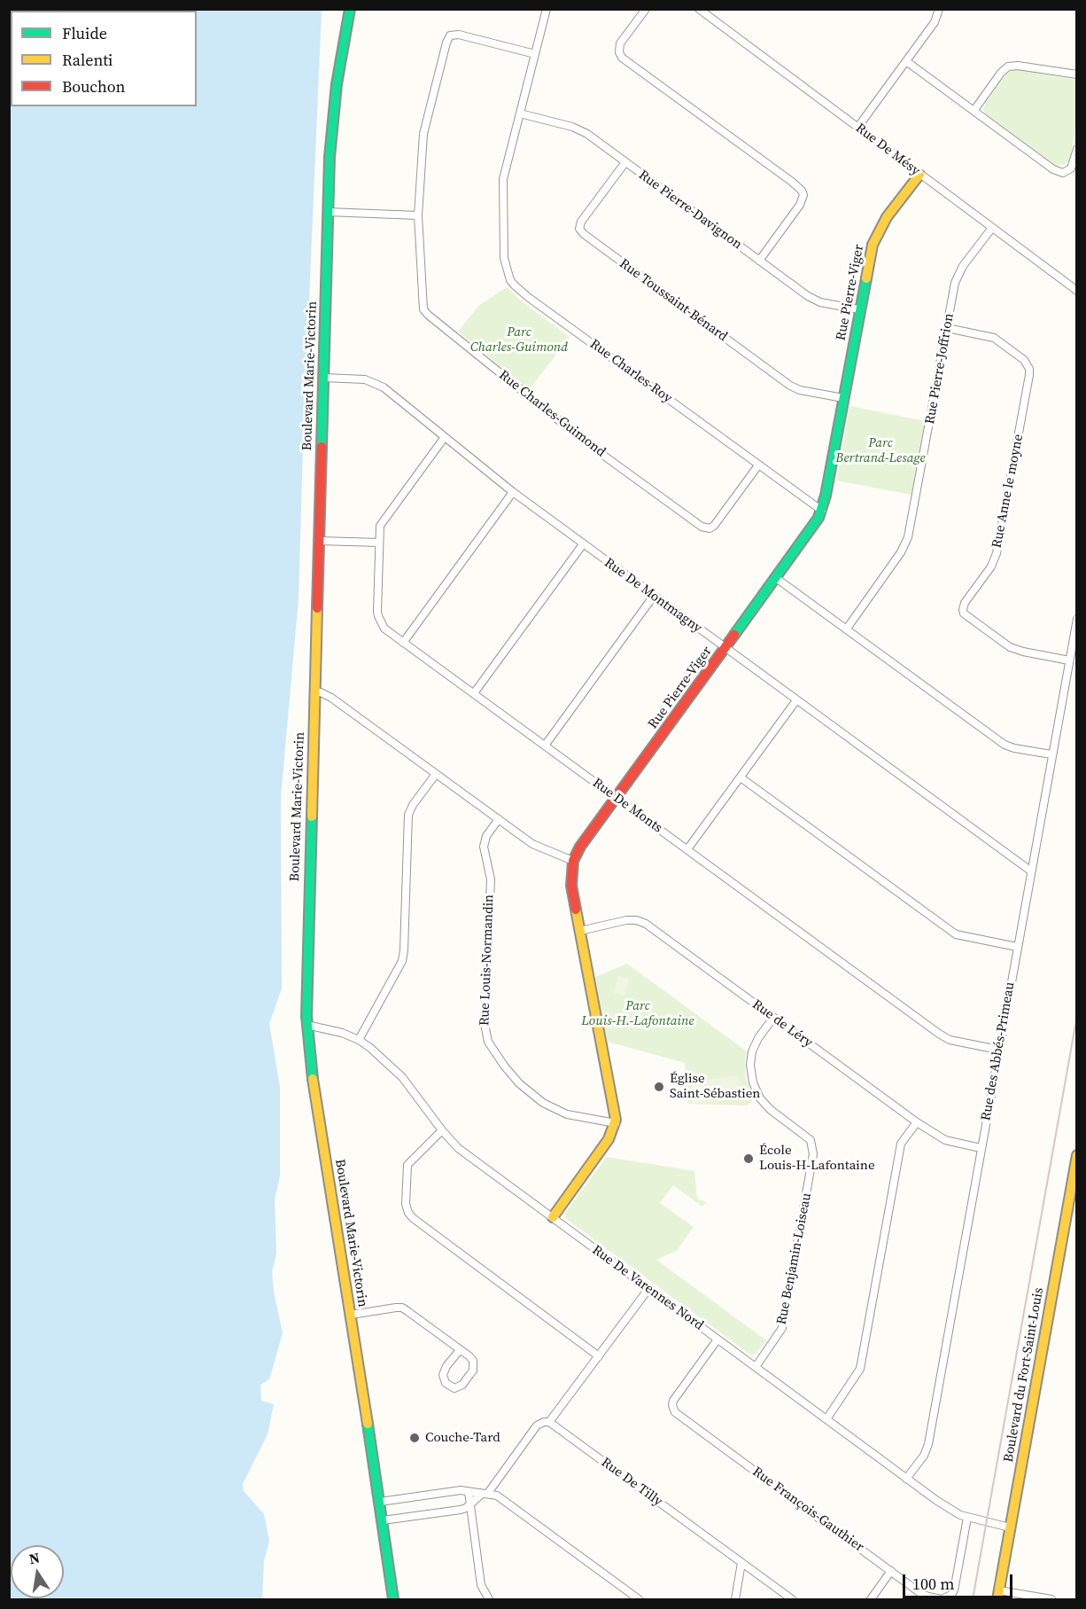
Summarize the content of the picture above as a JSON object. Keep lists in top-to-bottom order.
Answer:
{
  "streets": {
    "street": [
      "Rue De Mésy",
      "Rue Pierre-Davignon",
      "Rue Pierre-Viger",
      "Rue Toussaint-Bénard",
      "Rue Pierre-Joffrion",
      "Rue Charles-Roy",
      "Boulevard Marie-Victorin",
      "Rue Charles-Guimond",
      "Rue Anne le moyne",
      "Rue De Montmagny",
      "Rue De Monts",
      "Rue Louis-Normandin",
      "Rue de Léry",
      "Rue des Abbés-Primeau",
      "Rue Benjamin-Loiseau",
      "Rue De Varennes Nord",
      "Boulevard du Fort-Saint-Louis",
      "Rue De Tilly",
      "Rue François-Gauthier"
    ]
  },
  "crossings": [
    ["Rue De Mésy", "Rue Pierre-Viger"],
    ["Rue De Mésy", "Rue Pierre-Joffrion"],
    ["Rue Pierre-Davignon", "Rue Pierre-Viger"],
    ["Rue Pierre-Davignon", "Rue Toussaint-Bénard"],
    ["Rue Pierre-Davignon", "Rue Charles-Roy"],
    ["Rue Pierre-Viger", "Rue Toussaint-Bénard"],
    ["Rue Pierre-Viger", "Rue Charles-Roy"],
    ["Rue Pierre-Viger", "Rue De Montmagny"],
    ["Rue Pierre-Viger", "Rue De Monts"],
    ["Rue Pierre-Viger", "Rue Louis-Normandin"],
    ["Rue Pierre-Viger", "Rue de Léry"],
    ["Rue Pierre-Joffrion", "Rue Anne le moyne"],
    ["Rue Charles-Roy", "Rue Charles-Guimond"],
    ["Boulevard Marie-Victorin", "Rue De Montmagny"],
    ["Boulevard Marie-Victorin", "Rue De Varennes Nord"],
    ["Rue Anne le moyne", "Rue des Abbés-Primeau"],
    ["Rue De Montmagny", "Rue De Monts"],
    ["Rue De Montmagny", "Rue des Abbés-Primeau"],
    ["Rue De Monts", "Rue des Abbés-Primeau"],
    ["Rue de Léry", "Rue des Abbés-Primeau"],
    ["Rue de Léry", "Rue Benjamin-Loiseau"],
    ["Rue des Abbés-Primeau", "Rue De Varennes Nord"],
    ["Rue Benjamin-Loiseau", "Rue De Varennes Nord"],
    ["Rue De Varennes Nord", "Boulevard du Fort-Saint-Louis"],
    ["Rue De Varennes Nord", "Rue François-Gauthier"]
  ],
  "parks": ["Parc Charles-Guimond", "Parc Bertrand-Lesage", "Parc Louis-H.-Lafontaine"],
  "places": ["Église Saint-Sébastien", "École Louis-H-Lafontaine", "Couche-Tard"],
  "legend": ["Fluide", "Ralenti", "Bouchon"],
  "scale_bar": "100 m",
  "north": "top"
}
